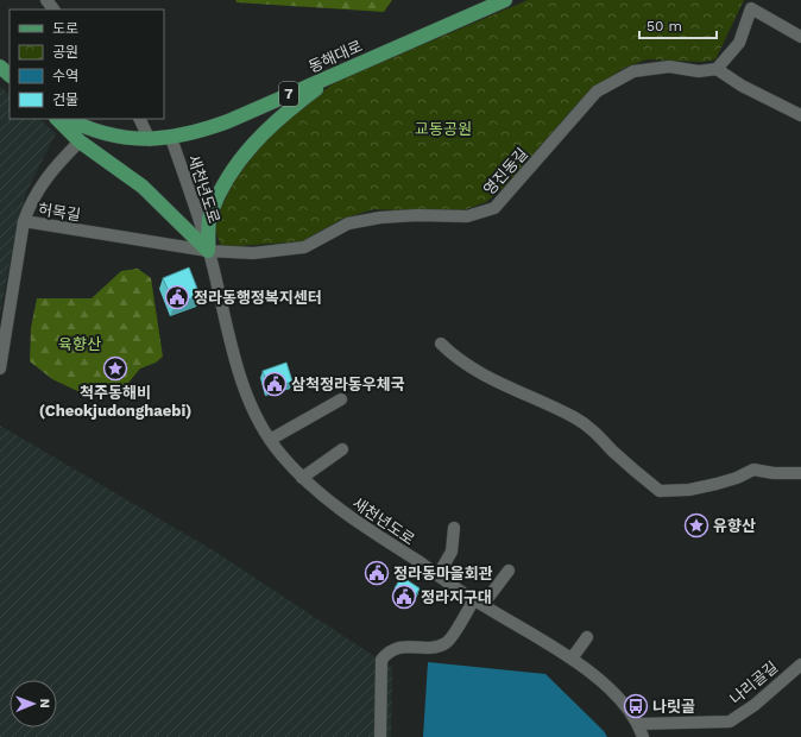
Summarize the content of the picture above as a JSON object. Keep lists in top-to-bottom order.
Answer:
{
  "streets": {
    "main road": ["동해대로", "7"],
    "street": [
      "영진동길",
      "새천년도로",
      "허목길",
      "나리골길"
    ]
  },
  "crossings": [
    ["동해대로", "새천년도로"],
    ["영진동길", "새천년도로"],
    ["영진동길", "허목길"],
    ["새천년도로", "허목길"],
    ["새천년도로", "나리골길"]
  ],
  "parks": ["교동공원", "육향산"],
  "places": {
    "public building": [
      "정라동행정복지센터",
      "삼척정라동우체국",
      "정라동마을회관",
      "정라지구대"
    ],
    "place": ["척주동해비 (Cheokjudonghaebi)", "유향산"],
    "bus stop": ["나릿골"]
  },
  "legend": [
    "도로",
    "공원",
    "수역",
    "건물"
  ],
  "scale_bar": "50 m",
  "north": "right"
}
